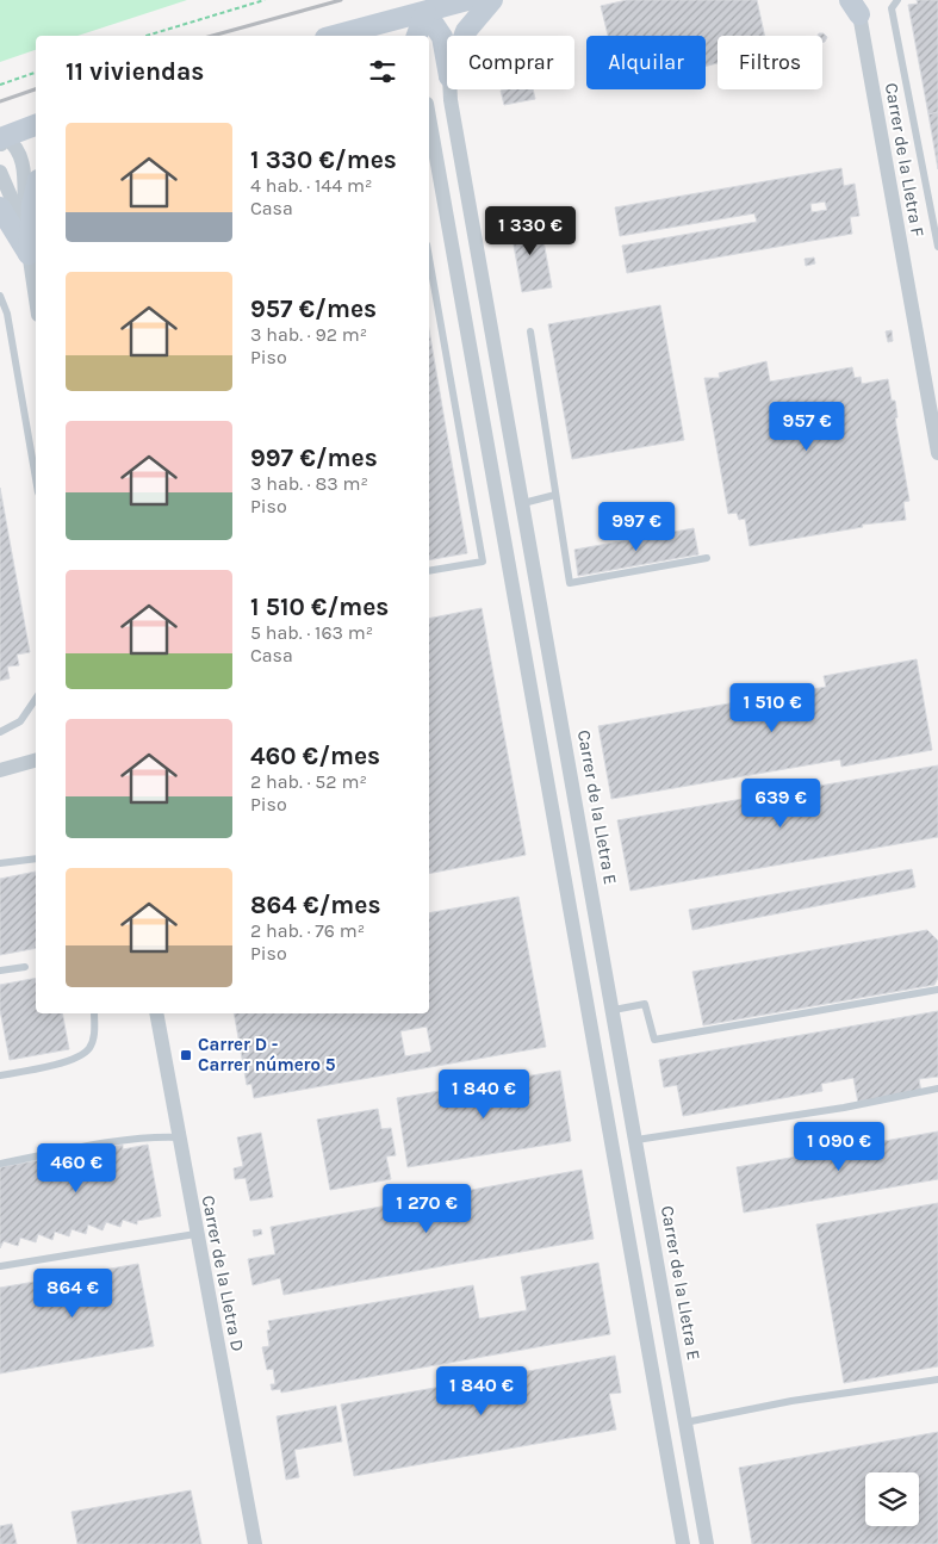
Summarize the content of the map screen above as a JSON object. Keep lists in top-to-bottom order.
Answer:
{
  "streets": {
    "street": ["Carrer de la Lletra F", "Carrer de la Lletra E", "Carrer de la Lletra D"]
  },
  "places": {
    "transit": ["Carrer D - Carrer número 5"]
  },
  "page": {
    "chip": ["Comprar", "Alquilar", "Filtros"],
    "heading": "11 viviendas",
    "list": [
      {
        "name": "1 330 €/mes",
        "note": "4 hab. · 144 m² · Casa"
      },
      {
        "name": "957 €/mes",
        "note": "3 hab. · 92 m² · Piso"
      },
      {
        "name": "997 €/mes",
        "note": "3 hab. · 83 m² · Piso"
      },
      {
        "name": "1 510 €/mes",
        "note": "5 hab. · 163 m² · Casa"
      },
      {
        "name": "460 €/mes",
        "note": "2 hab. · 52 m² · Piso"
      },
      {
        "name": "864 €/mes",
        "note": "2 hab. · 76 m² · Piso"
      }
    ],
    "price": [
      "1 330 €",
      "957 €",
      "997 €",
      "1 510 €",
      "639 €",
      "1 840 €",
      "1 090 €",
      "460 €",
      "1 270 €",
      "864 €",
      "1 840 €"
    ]
  }
}
